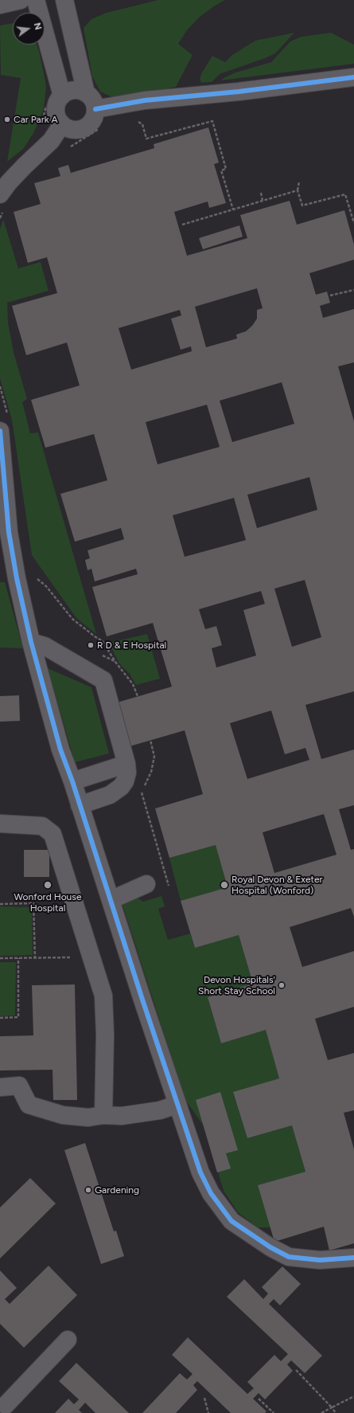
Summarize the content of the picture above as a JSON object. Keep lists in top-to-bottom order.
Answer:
{
  "places": [
    "Car Park A",
    "R D & E Hospital",
    "Wonford House Hospital",
    "Royal Devon & Exeter Hospital (Wonford)",
    "Devon Hospitals' Short Stay School",
    "Gardening"
  ],
  "north": "right"
}
